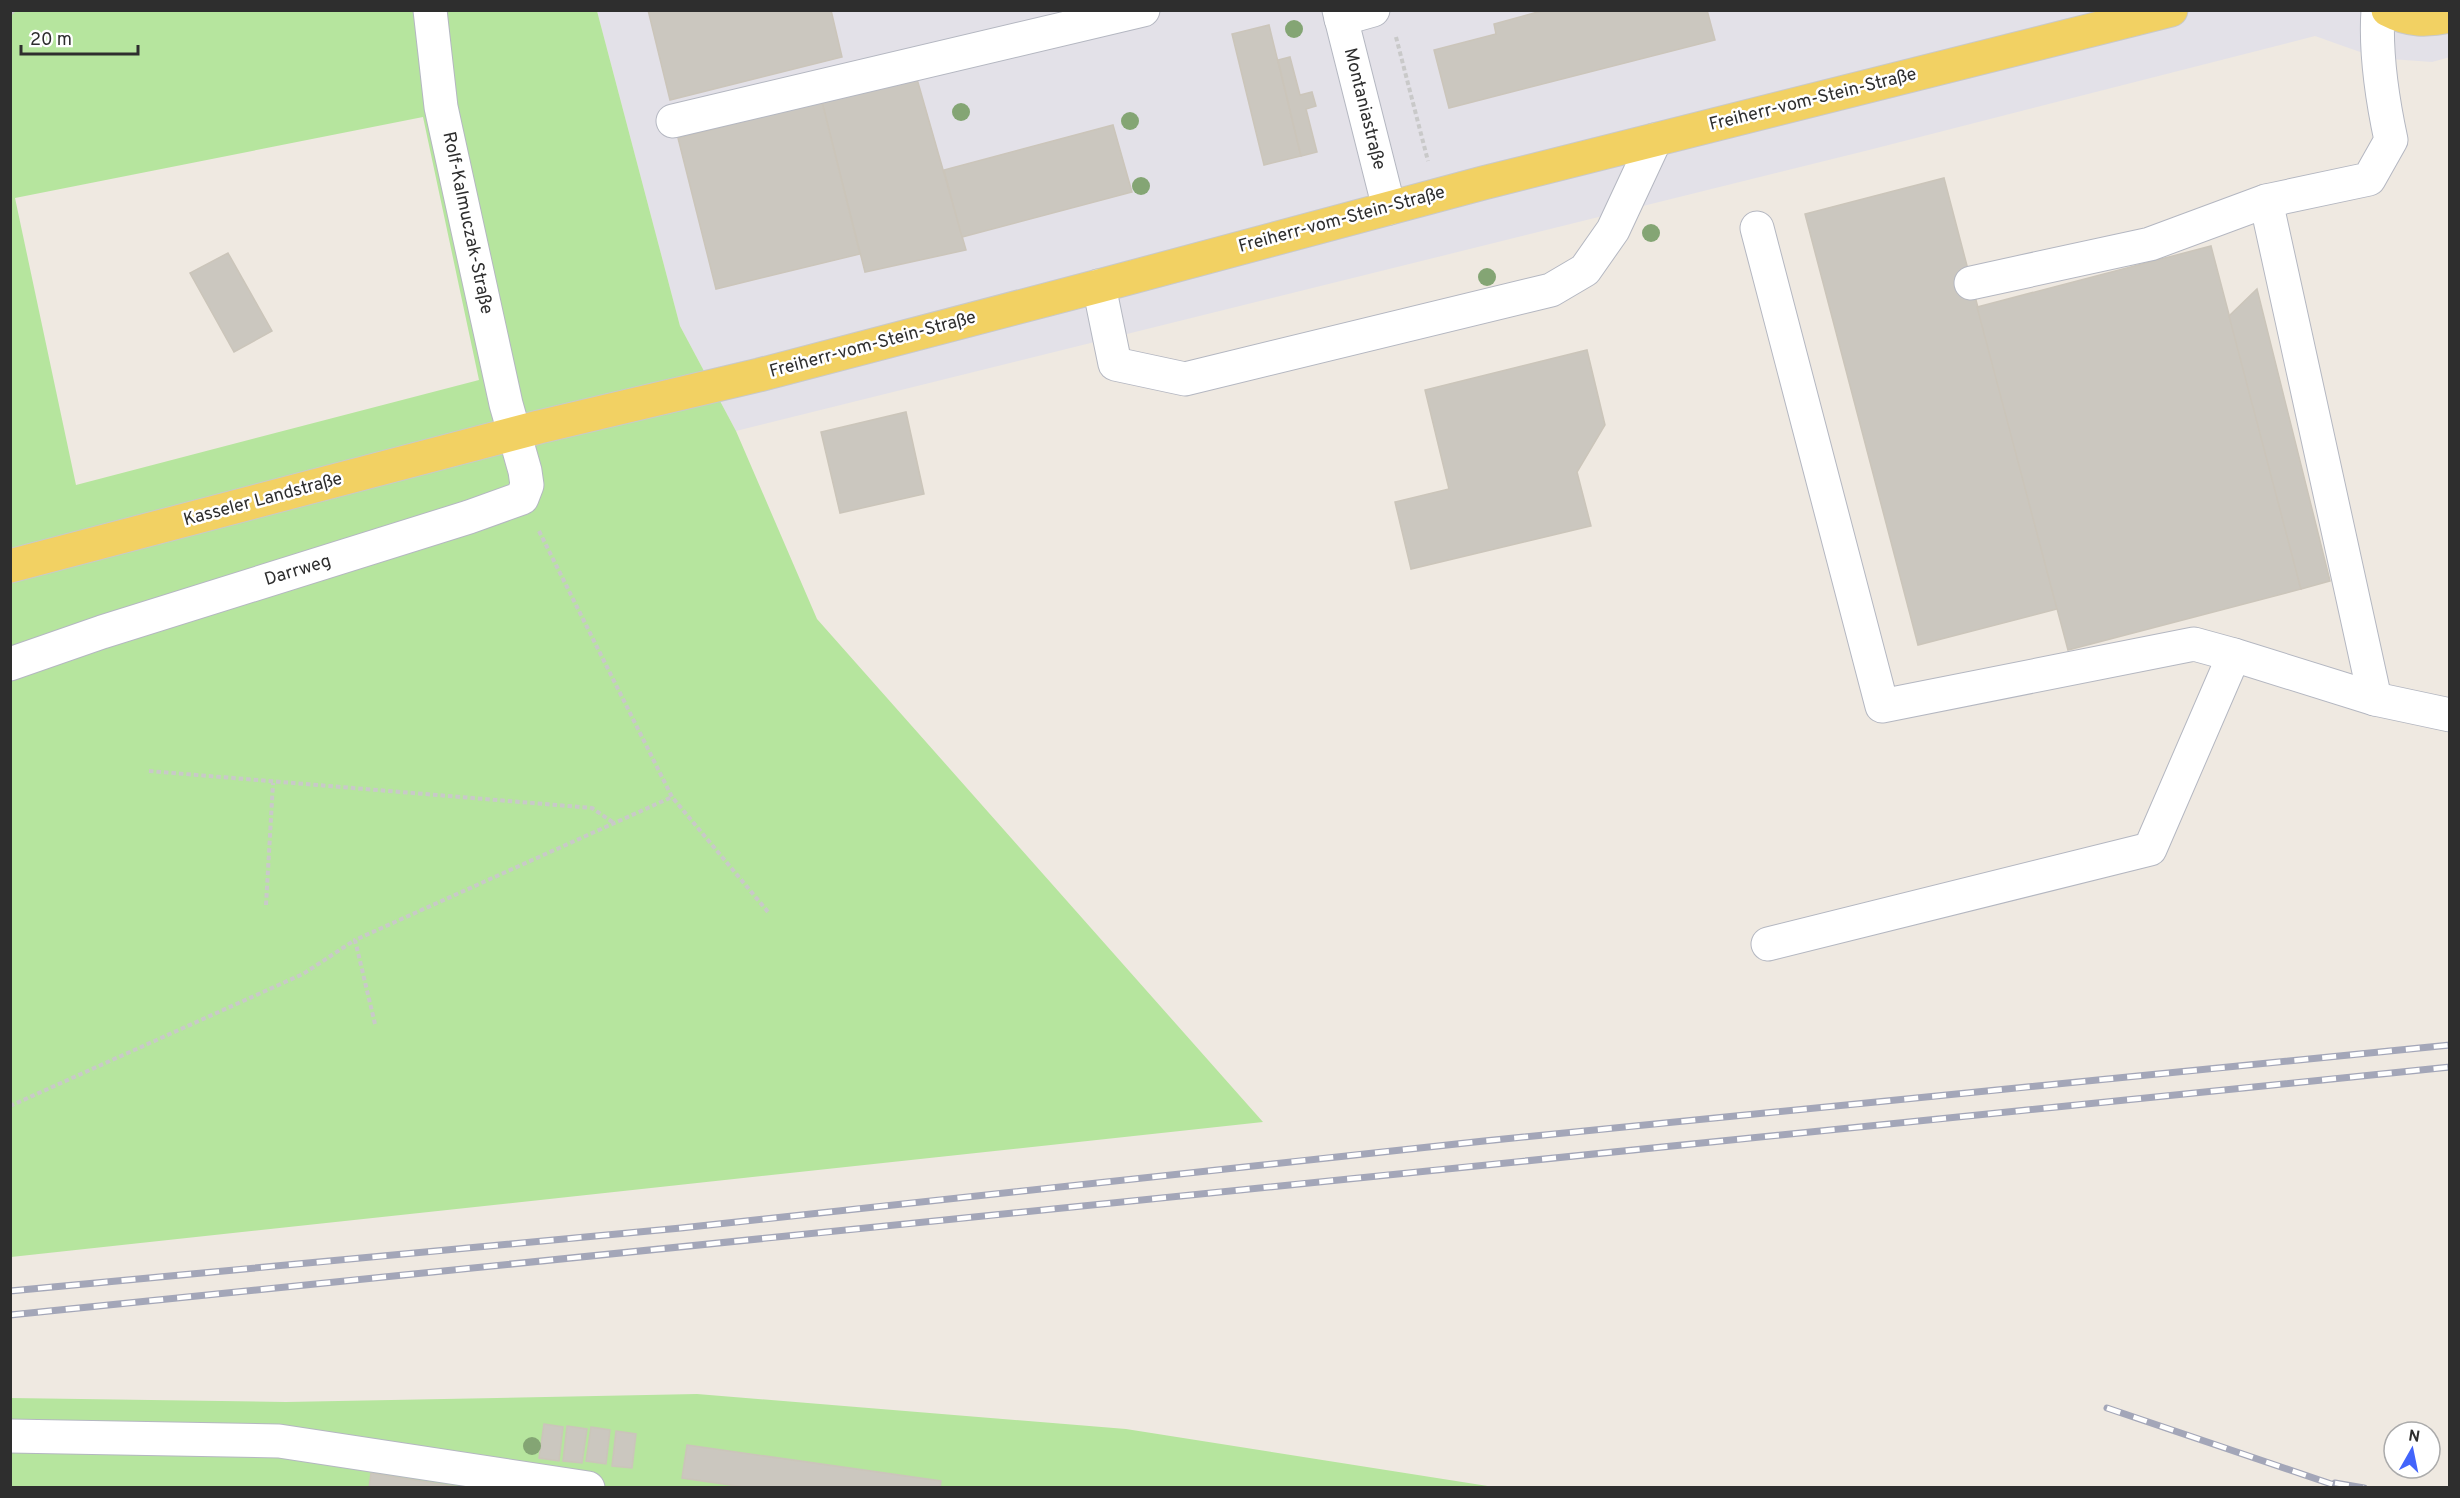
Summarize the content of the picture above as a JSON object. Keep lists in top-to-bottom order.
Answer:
{
  "streets": {
    "main road": ["Freiherr-vom-Stein-Straße", "Kasseler Landstraße"],
    "street": ["Montaniastraße", "Rolf-Kalmuczak-Straße", "Darrweg"]
  },
  "crossings": [
    ["Freiherr-vom-Stein-Straße", "Montaniastraße"],
    ["Freiherr-vom-Stein-Straße", "Rolf-Kalmuczak-Straße"],
    ["Freiherr-vom-Stein-Straße", "Kasseler Landstraße"],
    ["Rolf-Kalmuczak-Straße", "Kasseler Landstraße"]
  ],
  "scale_bar": "20 m",
  "north": "top"
}
